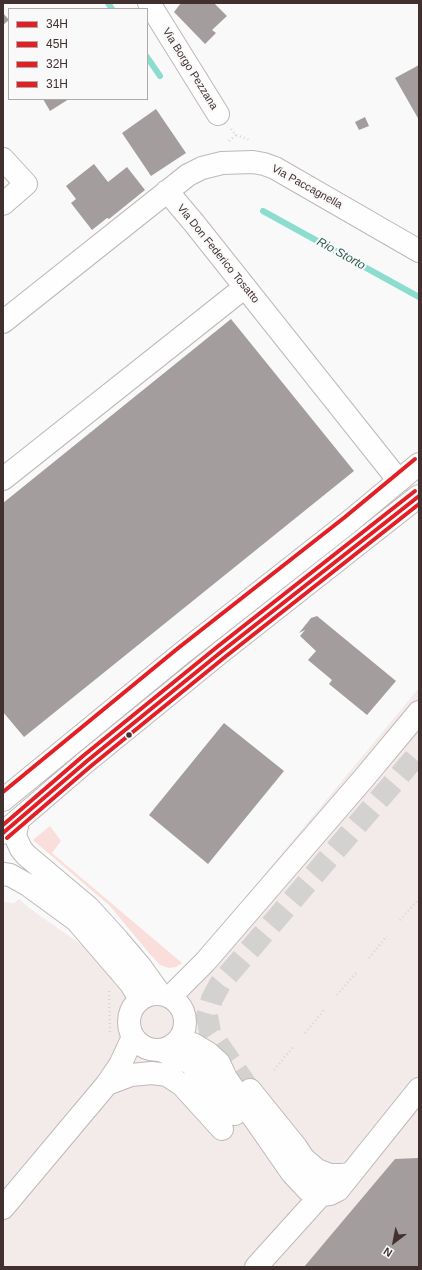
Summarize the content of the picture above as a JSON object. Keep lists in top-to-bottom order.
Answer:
{
  "streets": {
    "street": ["Via Borgo Pezzana", "Via Paccagnella", "Via Don Federico Tosatto"]
  },
  "crossings": [
    ["Via Paccagnella", "Via Don Federico Tosatto"]
  ],
  "water": ["Rio Storto"],
  "lines": [
    "transit line 31H",
    "transit line 32H",
    "transit line 34H",
    "transit line 45H"
  ],
  "legend": [
    "34H",
    "45H",
    "32H",
    "31H"
  ],
  "north": "bottom left"
}
